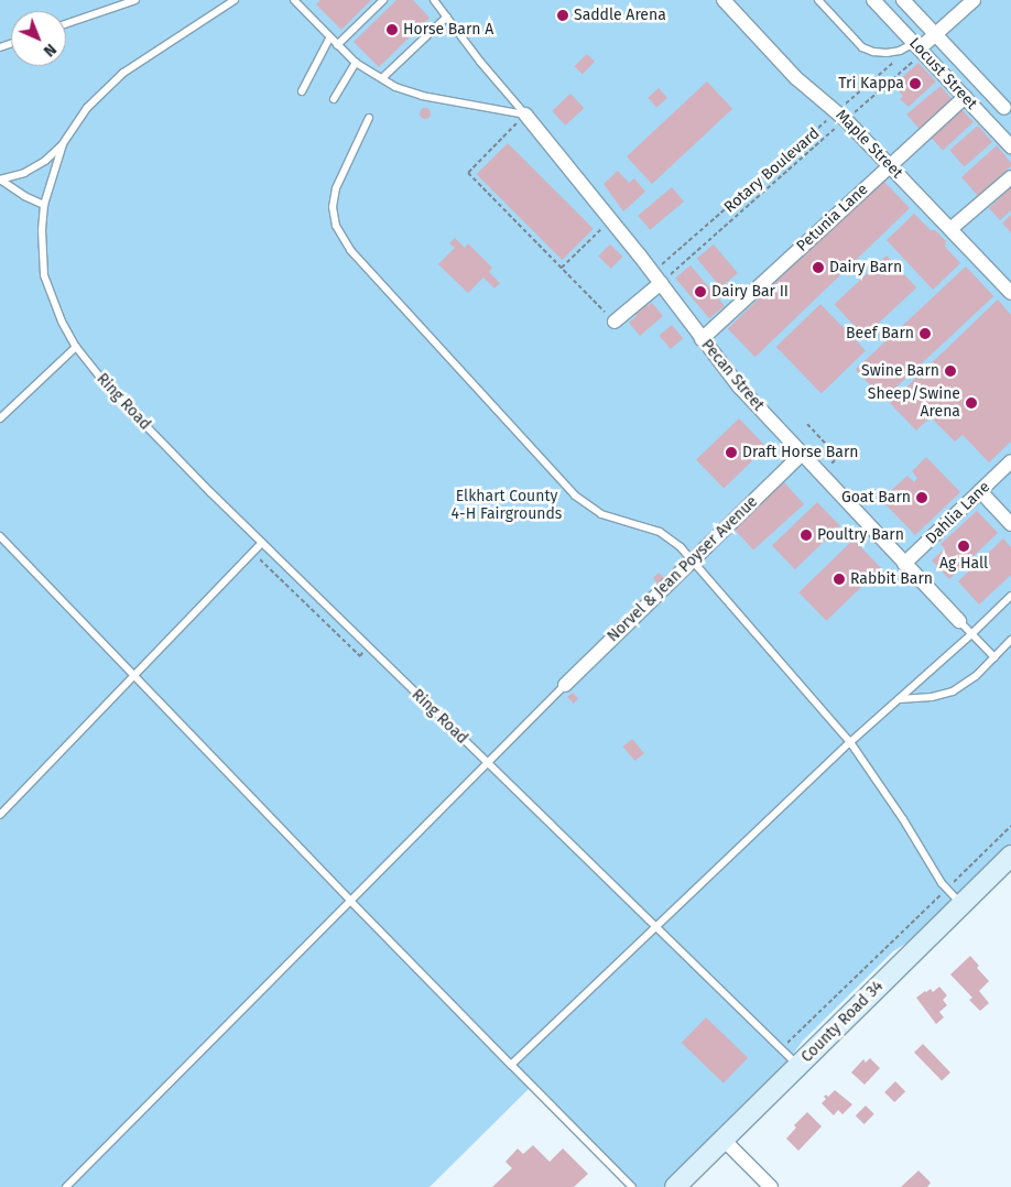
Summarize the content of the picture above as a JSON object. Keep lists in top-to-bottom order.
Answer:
{
  "streets": {
    "street": [
      "Locust Street",
      "Maple Street",
      "Petunia Lane",
      "Pecan Street",
      "Dahlia Lane",
      "Norvel & Jean Poyser Avenue",
      "County Road 34"
    ],
    "lane": ["Ring Road"],
    "path": ["Rotary Boulevard"]
  },
  "crossings": [
    ["Locust Street", "Rotary Boulevard"],
    ["Locust Street", "Petunia Lane"],
    ["Maple Street", "Rotary Boulevard"],
    ["Maple Street", "Petunia Lane"],
    ["Rotary Boulevard", "Pecan Street"],
    ["Petunia Lane", "Pecan Street"],
    ["Pecan Street", "Dahlia Lane"],
    ["Pecan Street", "Norvel & Jean Poyser Avenue"],
    ["Ring Road", "County Road 34"]
  ],
  "parks": ["Elkhart County 4-H Fairgrounds"],
  "places": [
    "Saddle Arena",
    "Horse Barn A",
    "Tri Kappa",
    "Dairy Barn",
    "Dairy Bar II",
    "Beef Barn",
    "Swine Barn",
    "Sheep/Swine Arena",
    "Draft Horse Barn",
    "Goat Barn",
    "Poultry Barn",
    "Ag Hall",
    "Rabbit Barn"
  ],
  "north": "bottom right"
}
